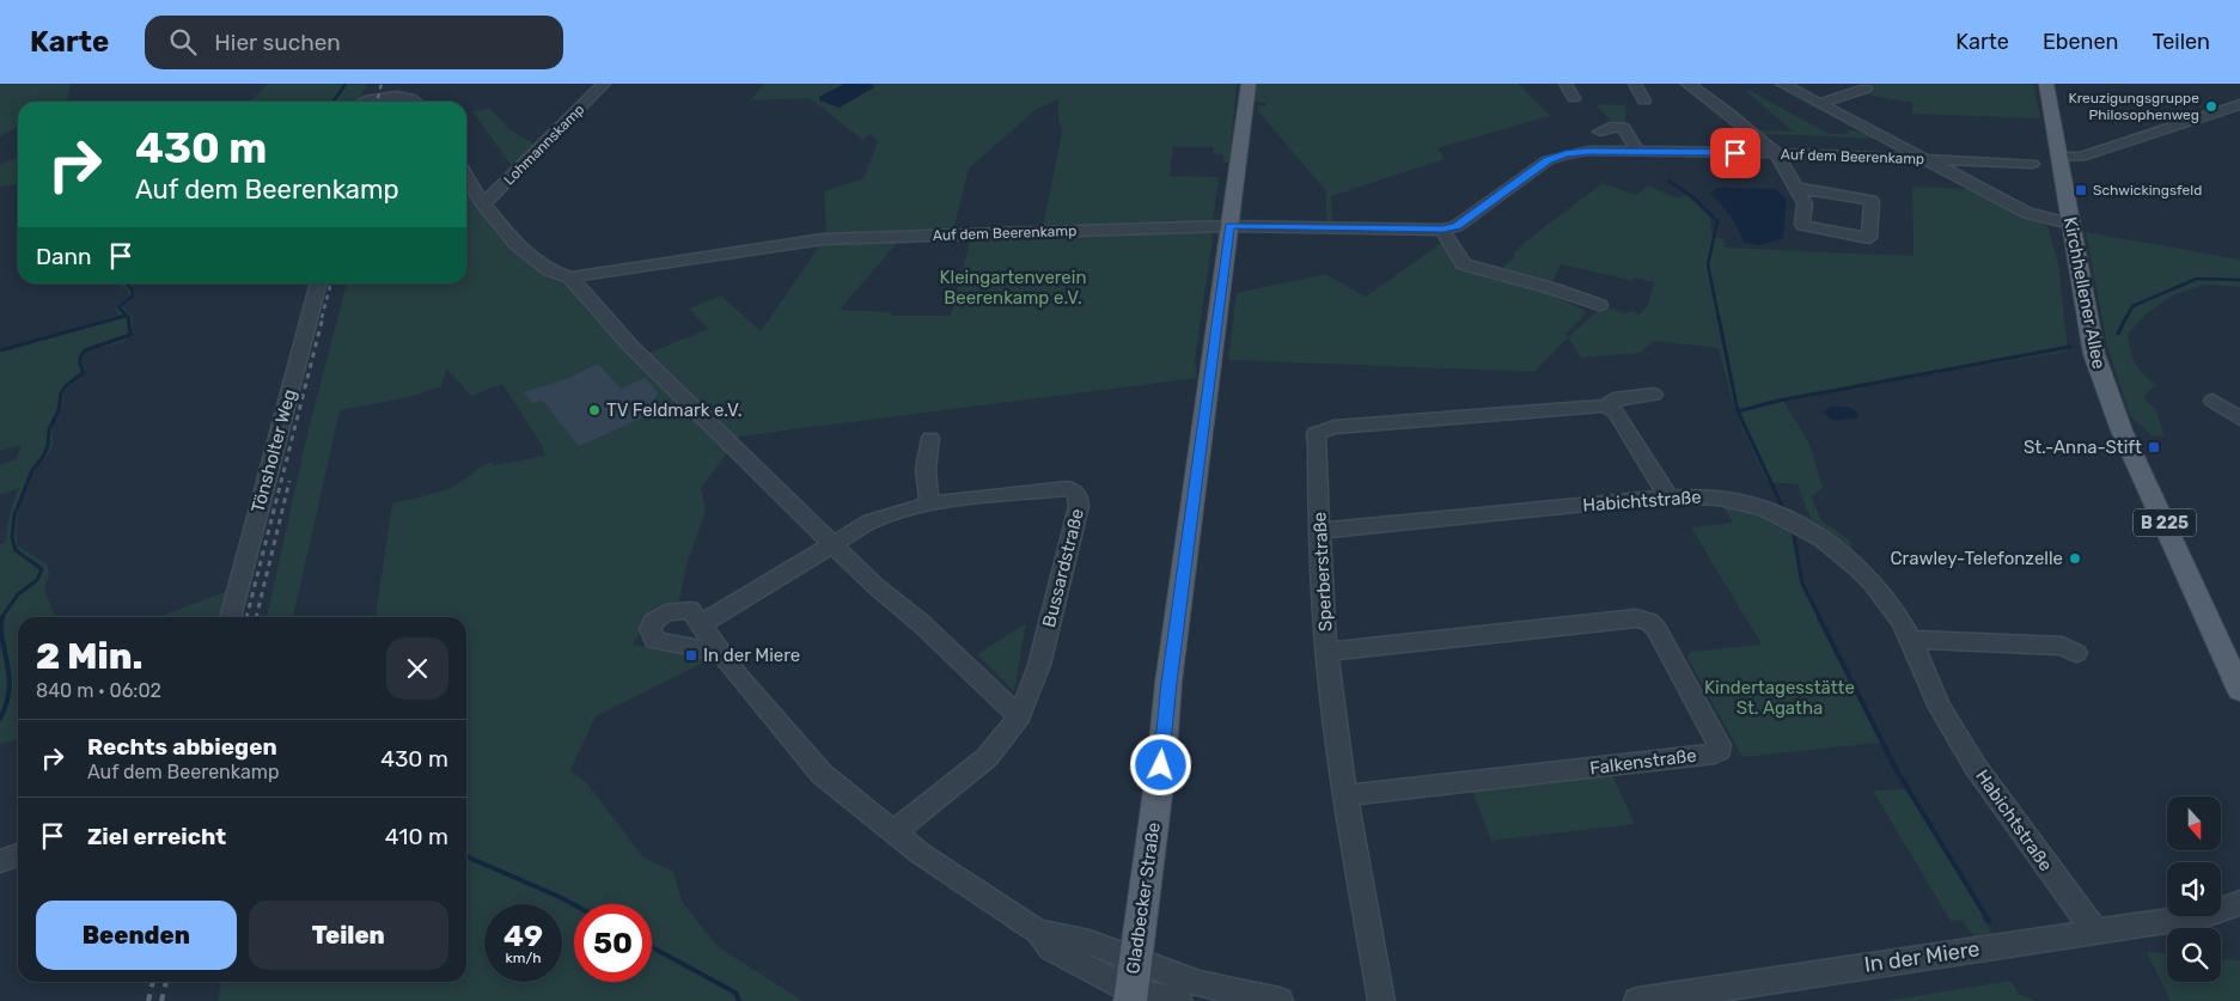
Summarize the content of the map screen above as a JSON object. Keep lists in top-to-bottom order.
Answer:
{
  "streets": {
    "main road": ["Kirchhellener Allee", "B 225", "Gladbecker Straße"],
    "street": [
      "Lohmannskamp",
      "Auf dem Beerenkamp",
      "Tönsholter Weg",
      "Habichtstraße",
      "Bussardstraße",
      "Sperberstraße",
      "Falkenstraße",
      "In der Miere"
    ]
  },
  "crossings": [
    ["Auf dem Beerenkamp", "Gladbecker Straße"],
    ["Habichtstraße", "Sperberstraße"],
    ["Habichtstraße", "In der Miere"],
    ["Sperberstraße", "Falkenstraße"]
  ],
  "parks": ["Kleingartenverein Beerenkamp e.V.", "Kindertagesstätte St. Agatha"],
  "places": {
    "other": ["Kreuzigungsgruppe Philosophenweg", "TV Feldmark e.V.", "Crawley-Telefonzelle"],
    "transit": ["Schwickingsfeld", "St.-Anna-Stift", "In der Miere"]
  },
  "north": "bottom",
  "page": {
    "header": "Karte",
    "search": "Hier suchen",
    "nav": ["Karte", "Ebenen", "Teilen"],
    "turn": ["430 m", "Auf dem Beerenkamp"],
    "then": "Dann",
    "heading": ["2 Min.", "840 m · 06:02"],
    "list": [
      {
        "name": "Rechts abbiegen",
        "note": "Auf dem Beerenkamp",
        "value": "430 m"
      },
      {
        "name": "Ziel erreicht",
        "value": "410 m"
      }
    ],
    "buttons": ["Beenden", "Teilen"],
    "speed": "49 km/h",
    "limit": "50"
  }
}
